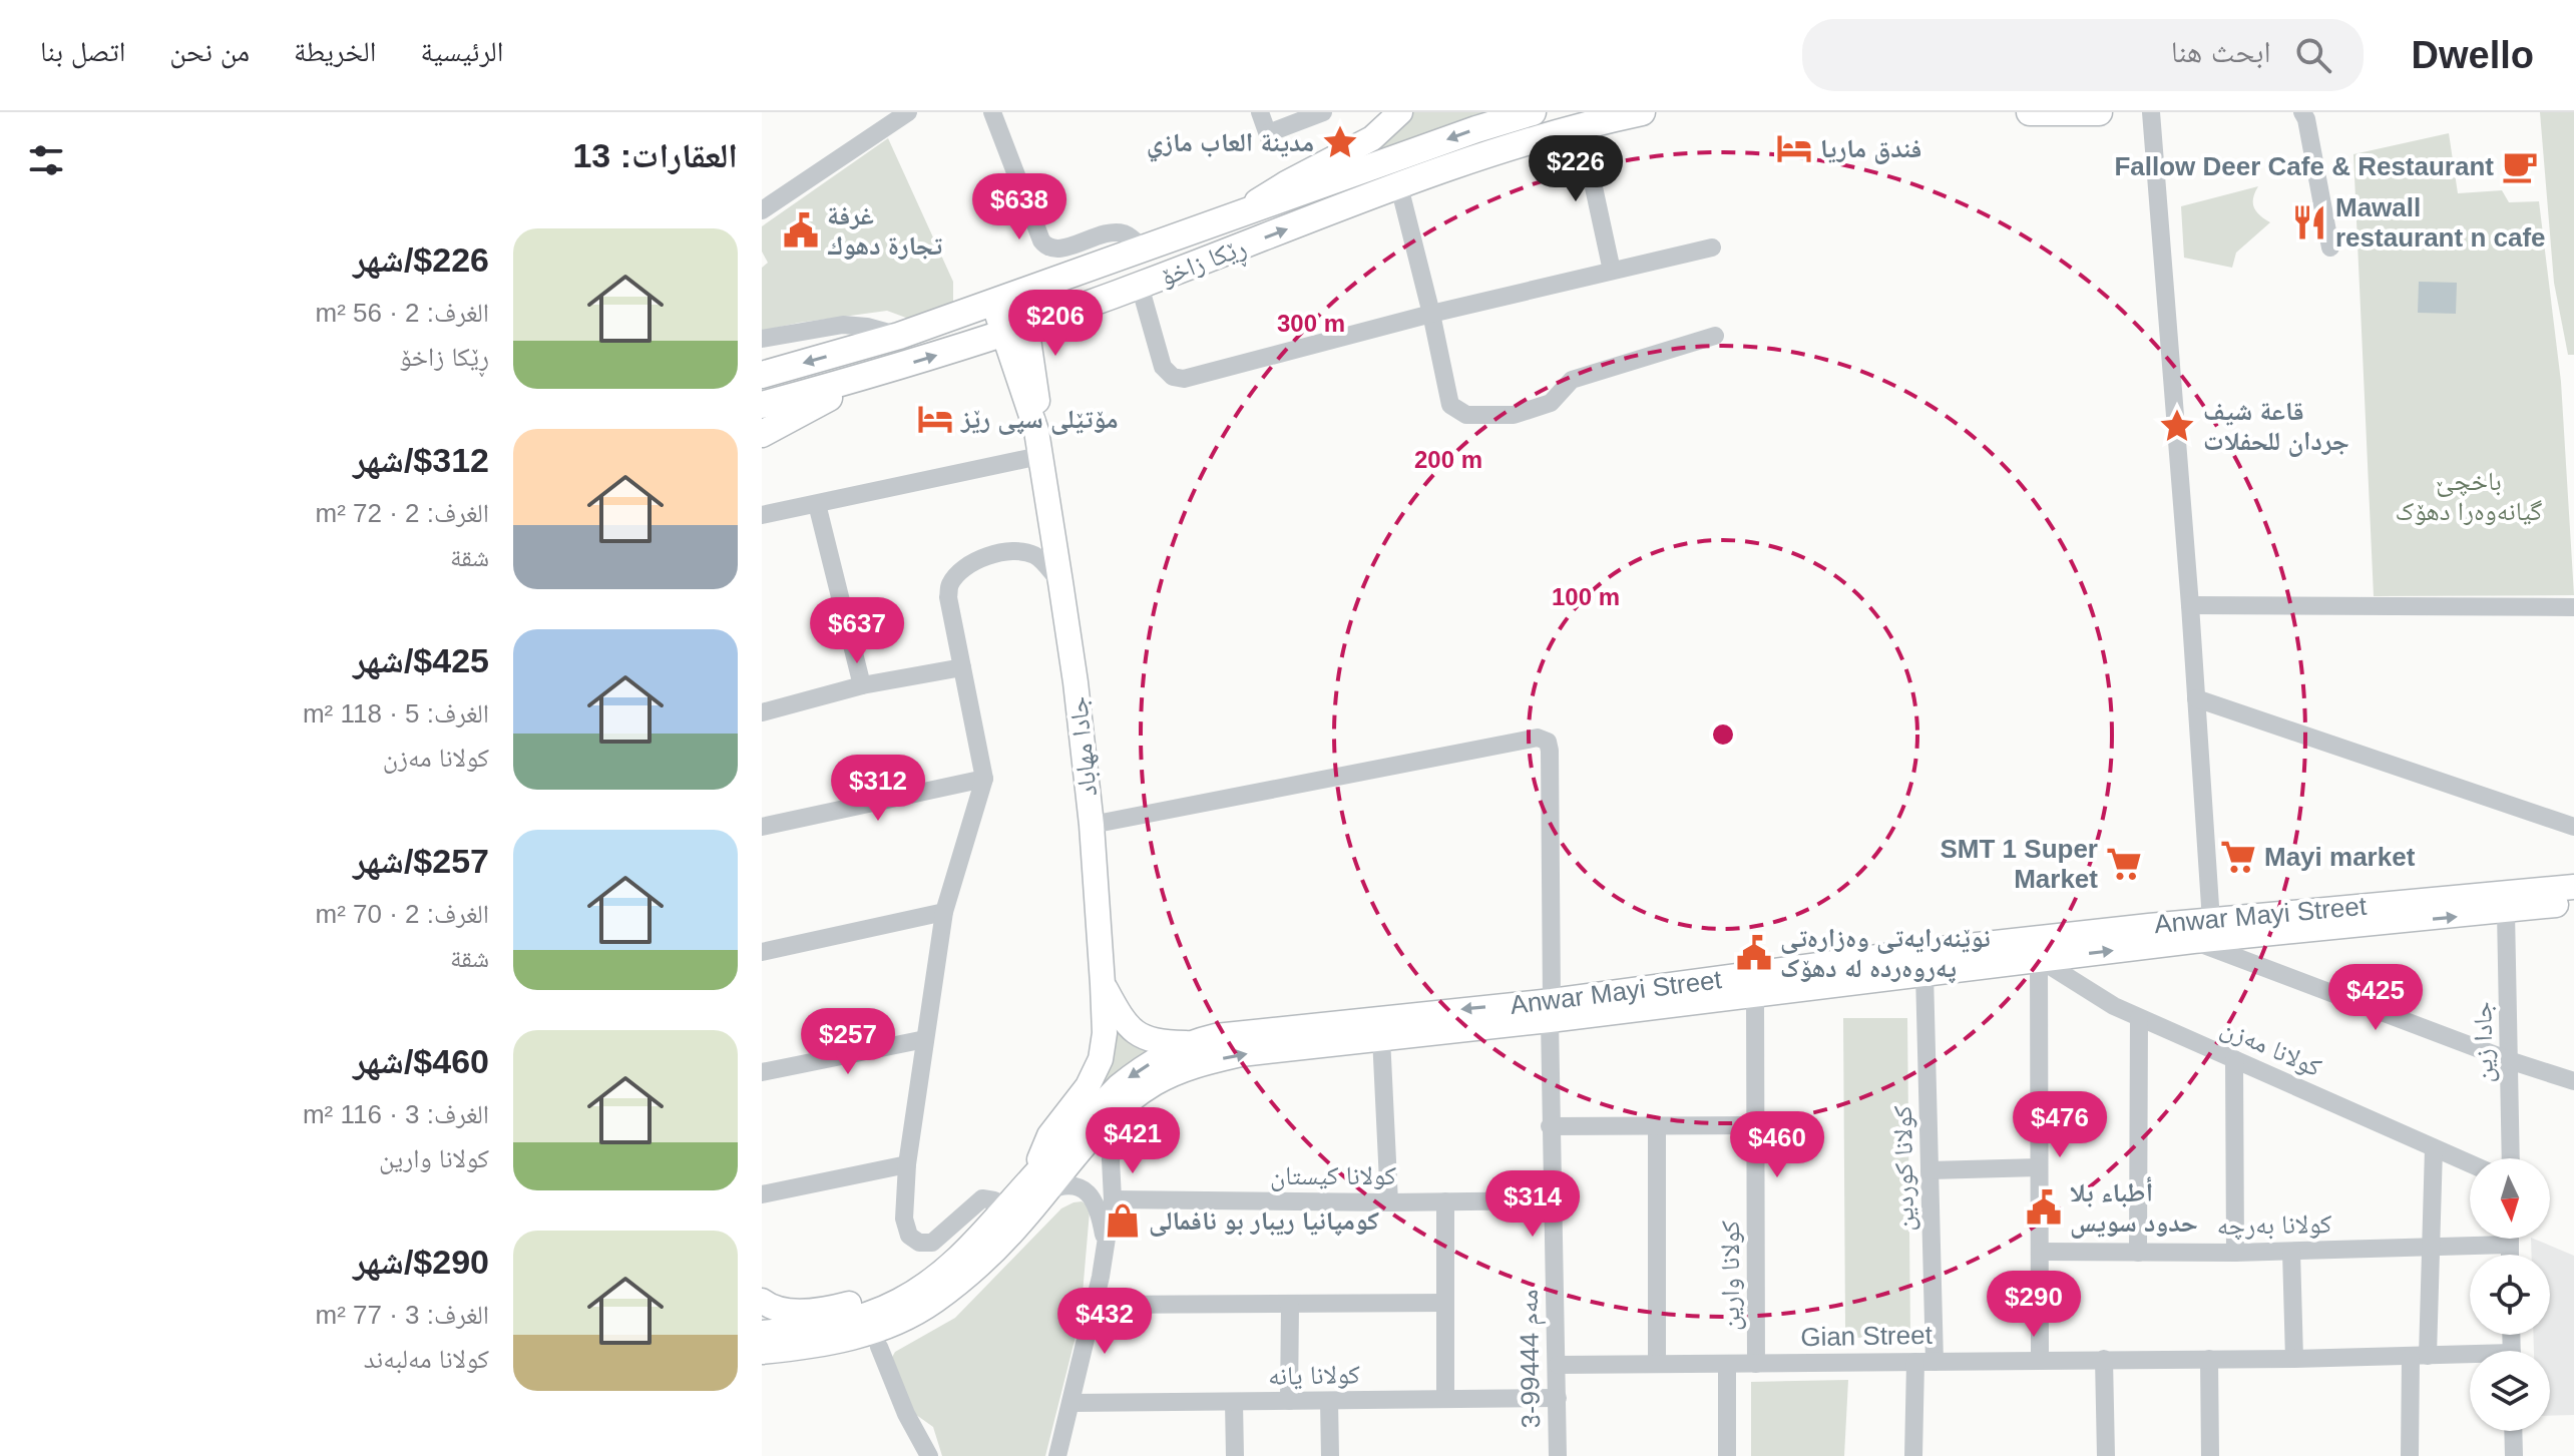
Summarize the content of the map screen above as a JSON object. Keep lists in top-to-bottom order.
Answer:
{
  "streets": {
    "highway": ["ڕێکا زاخۆ"],
    "main road": ["جادا مهاباد", "Anwar Mayi Street"],
    "street": [
      "جادا زین",
      "کولانا مەزن",
      "کولانا کوردین",
      "کولانا کیستان",
      "کولانا بەرچە",
      "کولانا وارین",
      "Gian Street",
      "مەم 99444-3",
      "کولانا یانه"
    ]
  },
  "crossings": [
    ["ڕێکا زاخۆ", "جادا مهاباد"],
    ["جادا مهاباد", "Anwar Mayi Street"],
    ["جادا مهاباد", "مەم 99444-3"],
    ["Anwar Mayi Street", "جادا زین"],
    ["Anwar Mayi Street", "کولانا مەزن"],
    ["Anwar Mayi Street", "کولانا کوردین"],
    ["Anwar Mayi Street", "کولانا وارین"],
    ["Anwar Mayi Street", "مەم 99444-3"],
    ["کولانا کوردین", "Gian Street"],
    ["کولانا کیستان", "مەم 99444-3"],
    ["کولانا وارین", "Gian Street"],
    ["Gian Street", "مەم 99444-3"],
    ["مەم 99444-3", "کولانا یانه"]
  ],
  "parks": ["باخچێ گیانه‌وه‌را دهۆک"],
  "places": {
    "place": ["مدينة العاب مازي", "قاعة شيف جردان للحفلات"],
    "hotel": ["فندق ماريا", "مۆتێلی سپی رێز"],
    "cafe": ["Fallow Deer Cafe & Restaurant"],
    "restaurant": ["Mawall restaurant n cafe"],
    "public building": ["غرفة تجارة دهوك", "نوێنەرایەتی وەزارەتی پەروەردە لە دهۆک", "أطباء بلا حدود سويس"],
    "supermarket": ["Mayi market", "SMT 1 Super Market"],
    "shop": ["كومپانيا ريبار بو نافمالى"]
  },
  "north": "bottom",
  "page": {
    "header": "Dwello",
    "search": "ابحث هنا",
    "nav": [
      "الرئيسية",
      "الخريطة",
      "من نحن",
      "اتصل بنا"
    ],
    "heading": "العقارات: 13",
    "price": [
      "$226",
      "$638",
      "$206",
      "$637",
      "$312",
      "$425",
      "$257",
      "$476",
      "$421",
      "$460",
      "$314",
      "$290",
      "$432"
    ],
    "list": [
      {
        "name": "$226/شهر",
        "note": "الغرف: 2 · 56 m² · ڕێکا زاخۆ"
      },
      {
        "name": "$312/شهر",
        "note": "الغرف: 2 · 72 m² · شقة"
      },
      {
        "name": "$425/شهر",
        "note": "الغرف: 5 · 118 m² · کولانا مەزن"
      },
      {
        "name": "$257/شهر",
        "note": "الغرف: 2 · 70 m² · شقة"
      },
      {
        "name": "$460/شهر",
        "note": "الغرف: 3 · 116 m² · کولانا وارین"
      },
      {
        "name": "$290/شهر",
        "note": "الغرف: 3 · 77 m² · کولانا مەلبەند"
      }
    ]
  },
  "rings": ["300 m", "200 m", "100 m"]
}
